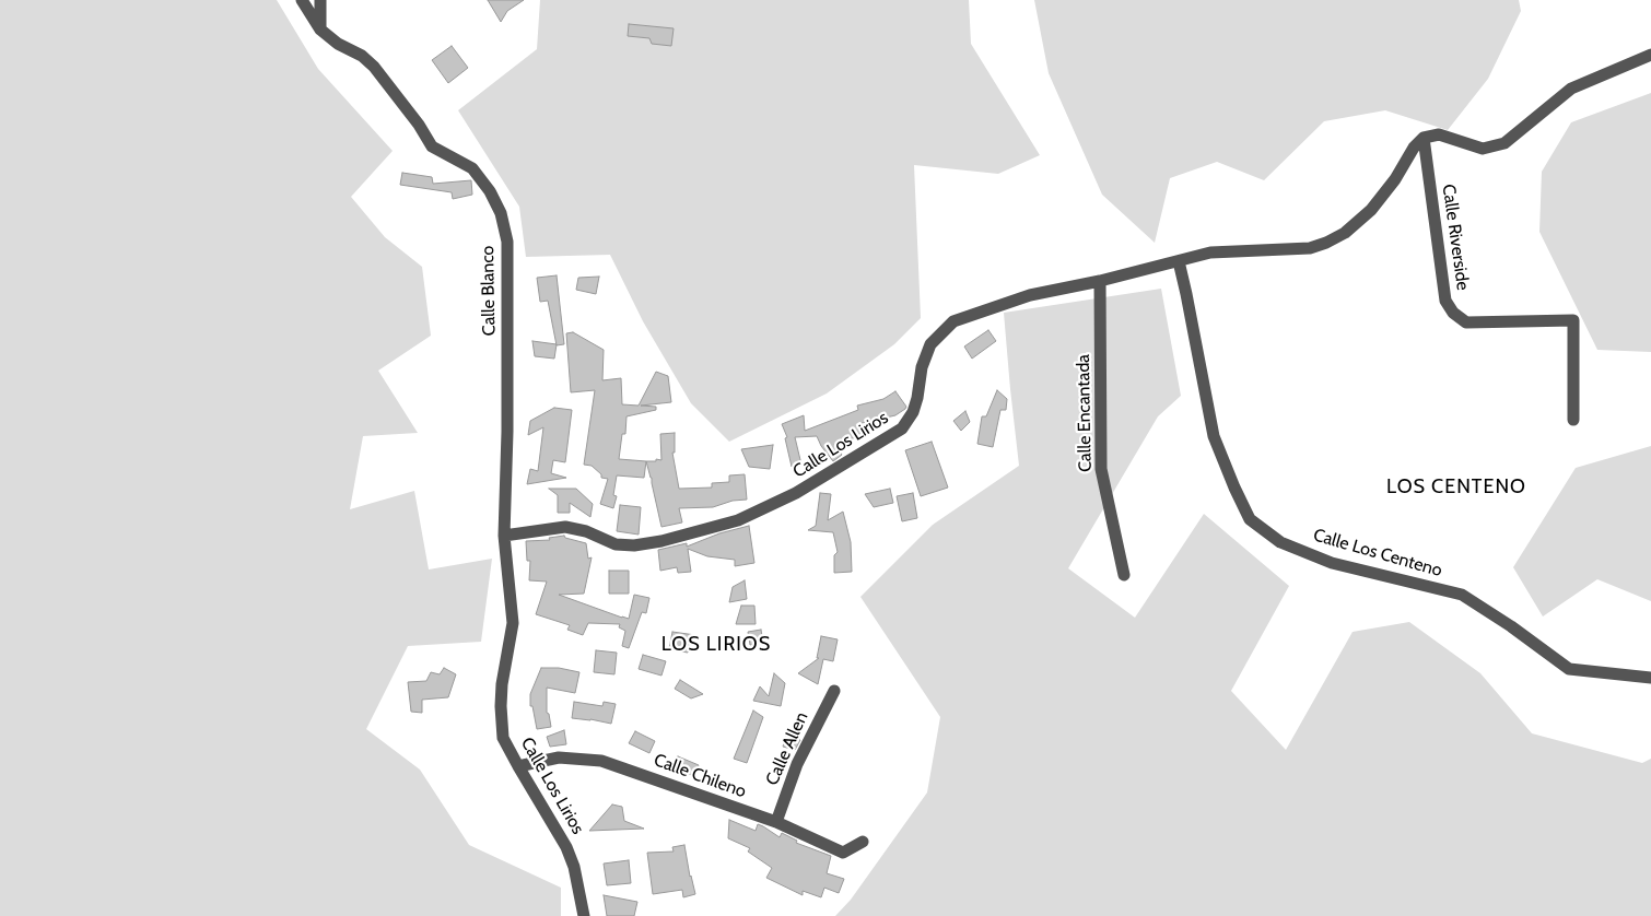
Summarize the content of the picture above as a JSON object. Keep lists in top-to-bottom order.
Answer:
{
  "streets": {
    "street": [
      "Calle Riverside",
      "Calle Blanco",
      "Calle Encantada",
      "Calle Los Lirios",
      "Calle Los Centeno",
      "Calle Allen",
      "Calle Chileno"
    ]
  },
  "crossings": [
    ["Calle Riverside", "Calle Los Lirios"],
    ["Calle Blanco", "Calle Los Lirios"],
    ["Calle Encantada", "Calle Los Lirios"],
    ["Calle Los Lirios", "Calle Los Centeno"],
    ["Calle Los Lirios", "Calle Chileno"],
    ["Calle Allen", "Calle Chileno"]
  ],
  "districts": ["LOS CENTENO", "LOS LIRIOS"]
}
